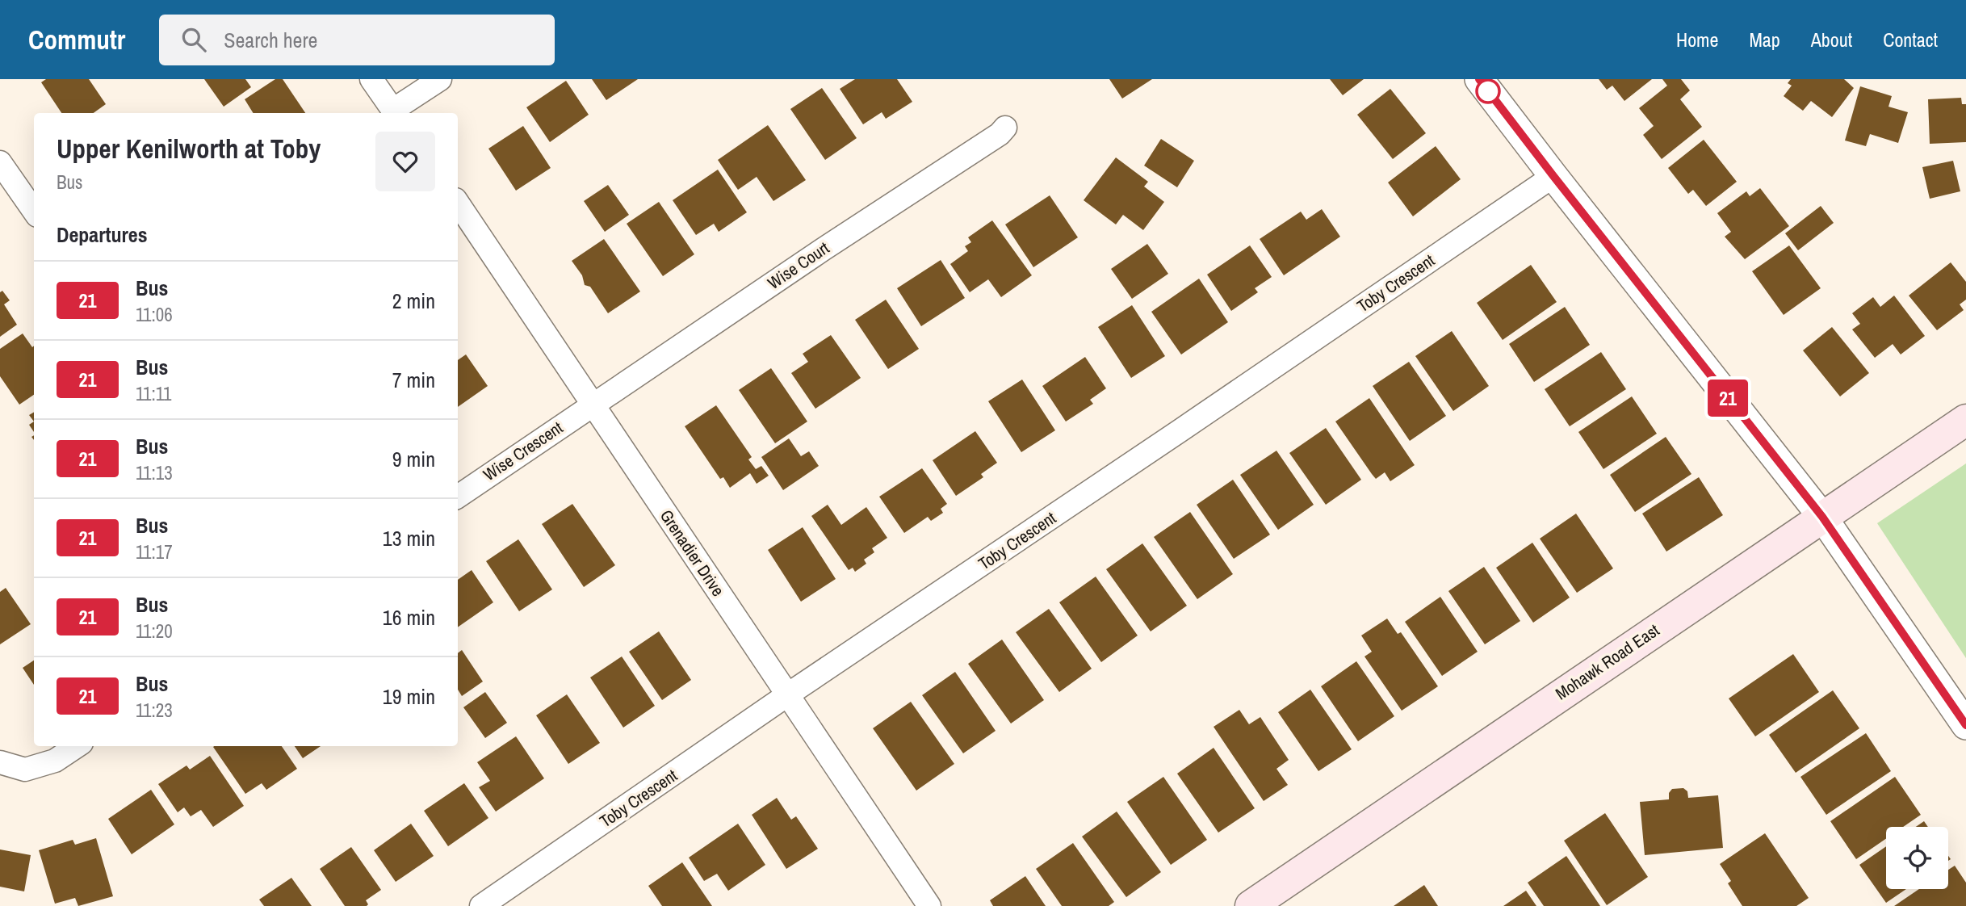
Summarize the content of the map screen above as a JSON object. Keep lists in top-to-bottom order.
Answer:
{
  "streets": {
    "main road": ["Mohawk Road East"],
    "street": [
      "Wise Court",
      "Toby Crescent",
      "Wise Crescent",
      "Grenadier Drive"
    ]
  },
  "crossings": [
    ["Wise Court", "Wise Crescent"],
    ["Wise Court", "Grenadier Drive"],
    ["Toby Crescent", "Grenadier Drive"],
    ["Wise Crescent", "Grenadier Drive"]
  ],
  "lines": ["bus line 21"],
  "page": {
    "header": "Commutr",
    "search": "Search here",
    "nav": [
      "Home",
      "Map",
      "About",
      "Contact"
    ],
    "on_map": "21",
    "heading": [
      ["Upper Kenilworth at Toby", "Bus"],
      "Departures"
    ],
    "list": [
      {
        "mark": "21",
        "name": "Bus",
        "note": "11:06",
        "value": "2 min"
      },
      {
        "mark": "21",
        "name": "Bus",
        "note": "11:11",
        "value": "7 min"
      },
      {
        "mark": "21",
        "name": "Bus",
        "note": "11:13",
        "value": "9 min"
      },
      {
        "mark": "21",
        "name": "Bus",
        "note": "11:17",
        "value": "13 min"
      },
      {
        "mark": "21",
        "name": "Bus",
        "note": "11:20",
        "value": "16 min"
      },
      {
        "mark": "21",
        "name": "Bus",
        "note": "11:23",
        "value": "19 min"
      }
    ]
  }
}
